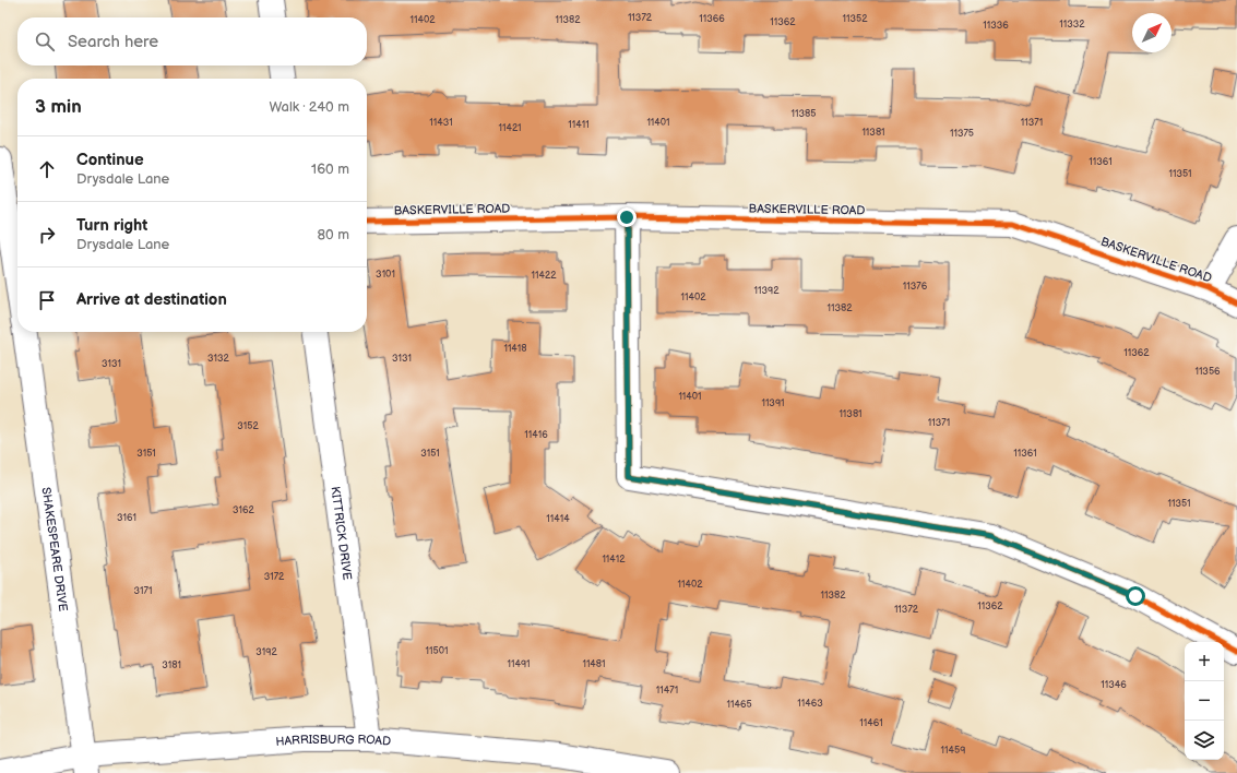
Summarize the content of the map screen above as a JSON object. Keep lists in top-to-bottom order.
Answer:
{
  "streets": {
    "street": [
      "BASKERVILLE ROAD",
      "KITTRICK DRIVE",
      "SHAKESPEARE DRIVE",
      "HARRISBURG ROAD"
    ]
  },
  "crossings": [
    ["KITTRICK DRIVE", "HARRISBURG ROAD"],
    ["SHAKESPEARE DRIVE", "HARRISBURG ROAD"]
  ],
  "house_numbers": [
    "11372",
    "11366",
    "11352",
    "11402",
    "11382",
    "11362",
    "11332",
    "11336",
    "11385",
    "11431",
    "11401",
    "11371",
    "11411",
    "11421",
    "11381",
    "11375",
    "11361",
    "11351",
    "3101",
    "11422",
    "11376",
    "11392",
    "11402",
    "11382",
    "11418",
    "11362",
    "3132",
    "3131",
    "3131",
    "11356",
    "11401",
    "11391",
    "11381",
    "11371",
    "3152",
    "11416",
    "3151",
    "3151",
    "11361",
    "11351",
    "3162",
    "3161",
    "11414",
    "11412",
    "3172",
    "11402",
    "3171",
    "11382",
    "11362",
    "11372",
    "11501",
    "3192",
    "11491",
    "11481",
    "3181",
    "11346",
    "11471",
    "11463",
    "11465",
    "11461",
    "11459"
  ],
  "north": "top right",
  "page": {
    "search": "Search here",
    "heading": ["3 min", "Walk · 240 m"],
    "list": [
      ["Continue", "Drysdale Lane", "160 m"],
      ["Turn right", "Drysdale Lane", "80 m"],
      "Arrive at destination"
    ],
    "map_buttons": ["+", "−"]
  }
}
